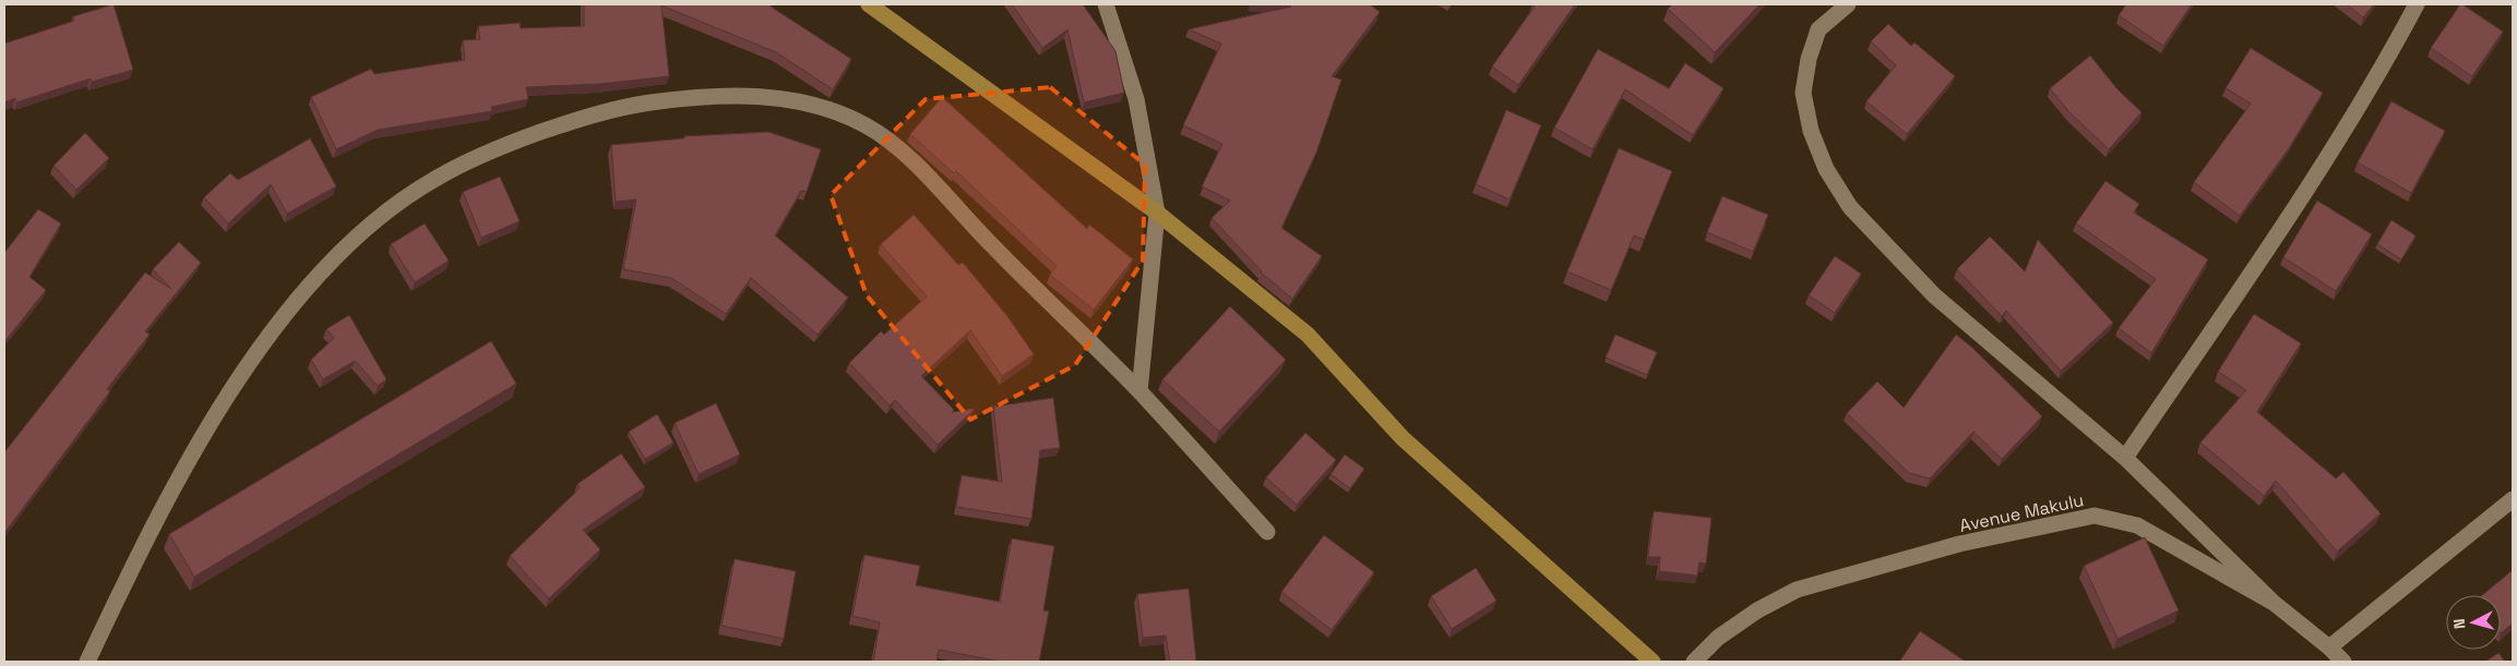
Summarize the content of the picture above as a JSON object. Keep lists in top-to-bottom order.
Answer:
{
  "streets": {
    "street": ["Avenue Makulu"]
  },
  "north": "left"
}
